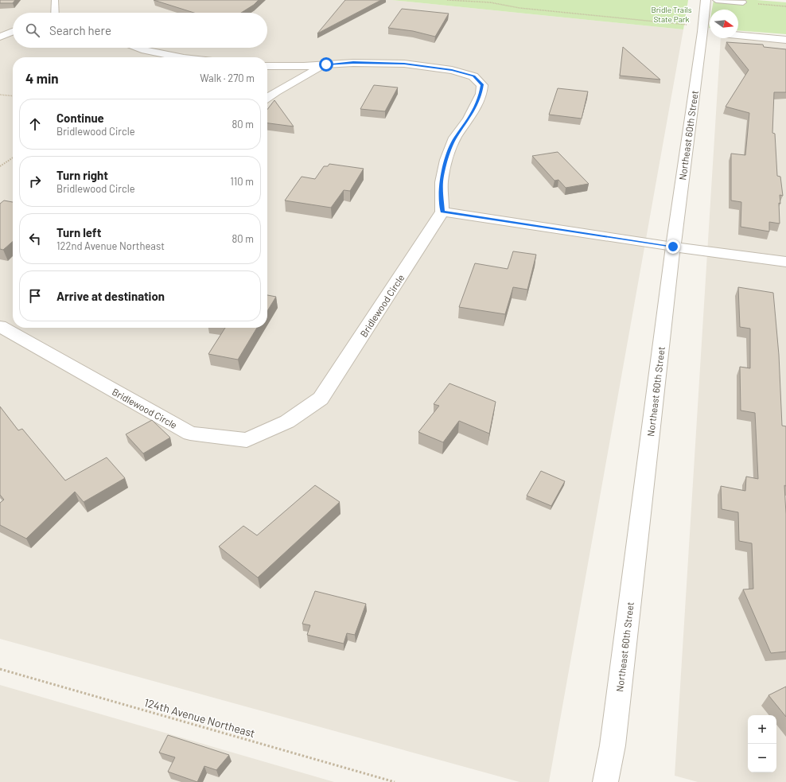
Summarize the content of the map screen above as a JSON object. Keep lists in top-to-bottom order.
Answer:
{
  "streets": {
    "street": ["Northeast 60th Street", "Bridlewood Circle"],
    "path": ["124th Avenue Northeast"]
  },
  "parks": ["Bridle Trails State Park"],
  "north": "right",
  "page": {
    "search": "Search here",
    "heading": ["4 min", "Walk · 270 m"],
    "list": [
      ["Continue", "Bridlewood Circle", "80 m"],
      ["Turn right", "Bridlewood Circle", "110 m"],
      ["Turn left", "122nd Avenue Northeast", "80 m"],
      "Arrive at destination"
    ],
    "map_buttons": ["+", "−"]
  }
}
